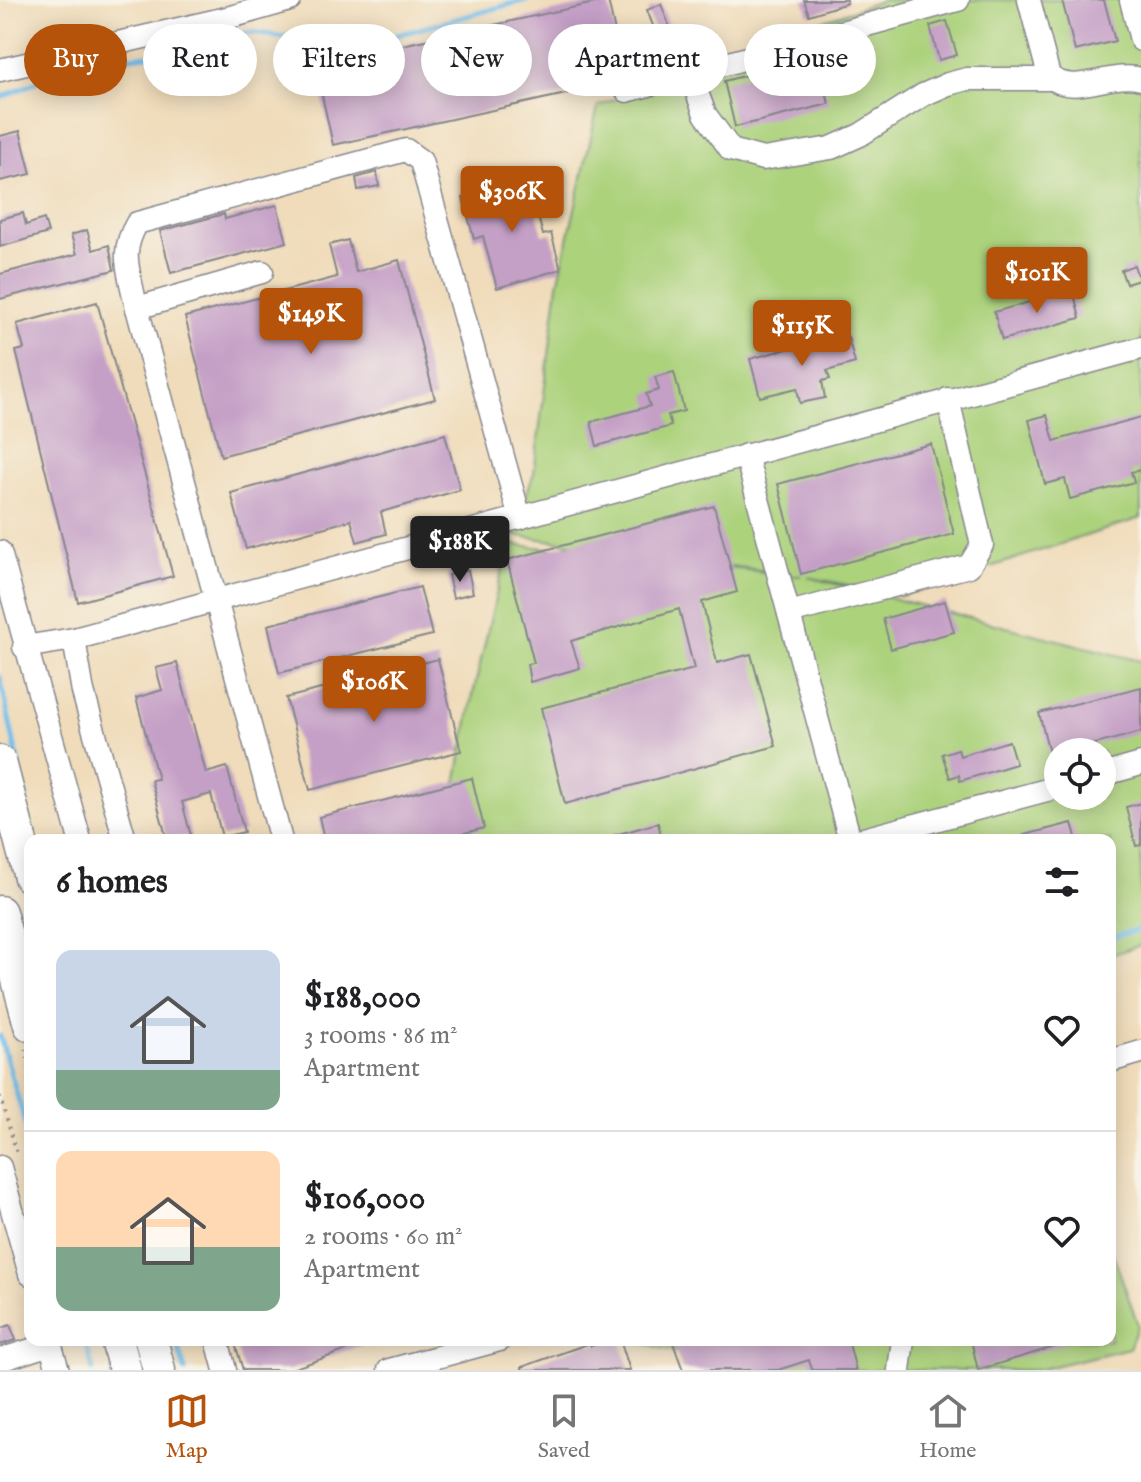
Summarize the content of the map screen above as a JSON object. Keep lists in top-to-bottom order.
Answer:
{
  "page": {
    "chip": [
      "Buy",
      "Rent",
      "Filters",
      "New",
      "Apartment",
      "House"
    ],
    "price": [
      "$306K",
      "$101K",
      "$149K",
      "$115K",
      "$188K",
      "$106K"
    ],
    "heading": "6 homes",
    "list": [
      {
        "name": "$188,000",
        "note": "3 rooms · 86 m² · Apartment"
      },
      {
        "name": "$106,000",
        "note": "2 rooms · 60 m² · Apartment"
      }
    ],
    "tabs": ["Map", "Saved", "Home"]
  }
}
